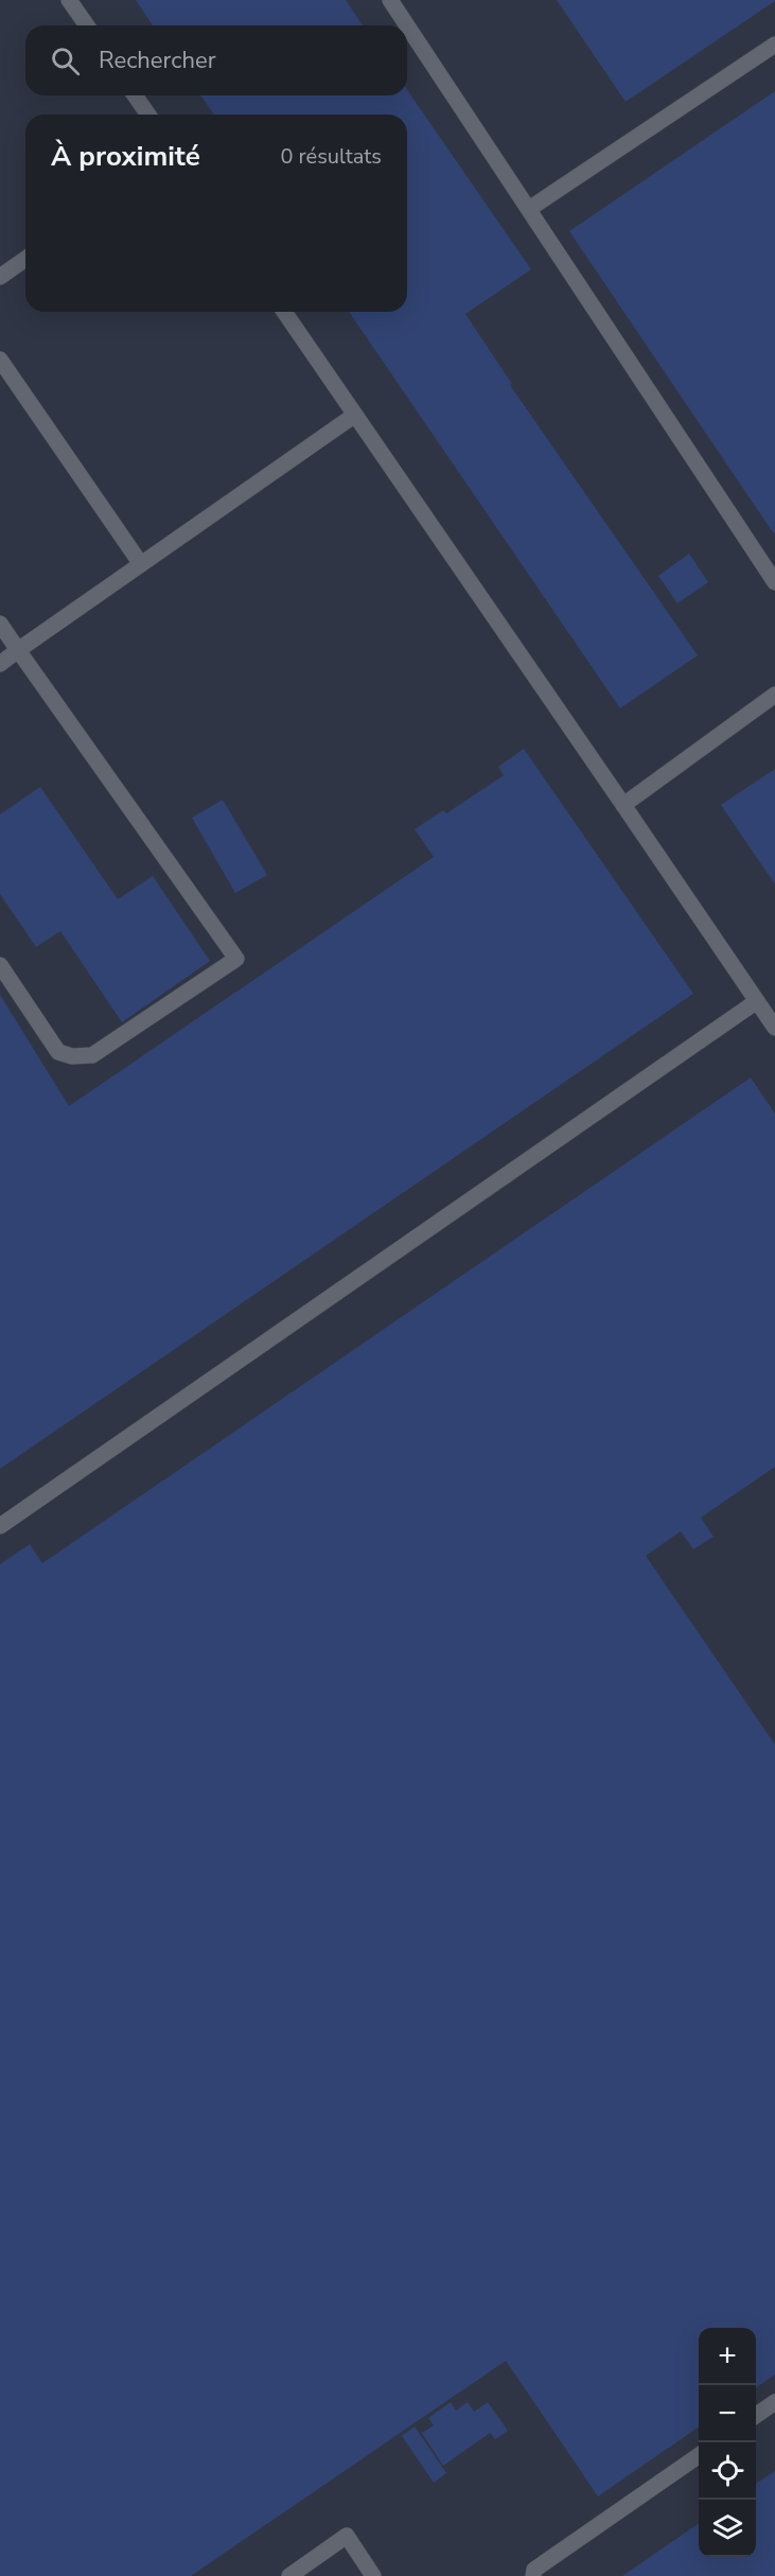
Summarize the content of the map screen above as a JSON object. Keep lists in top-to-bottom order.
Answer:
{
  "page": {
    "search": "Rechercher",
    "heading": ["À proximité", "0 résultats"],
    "map_buttons": ["+", "−"]
  }
}
